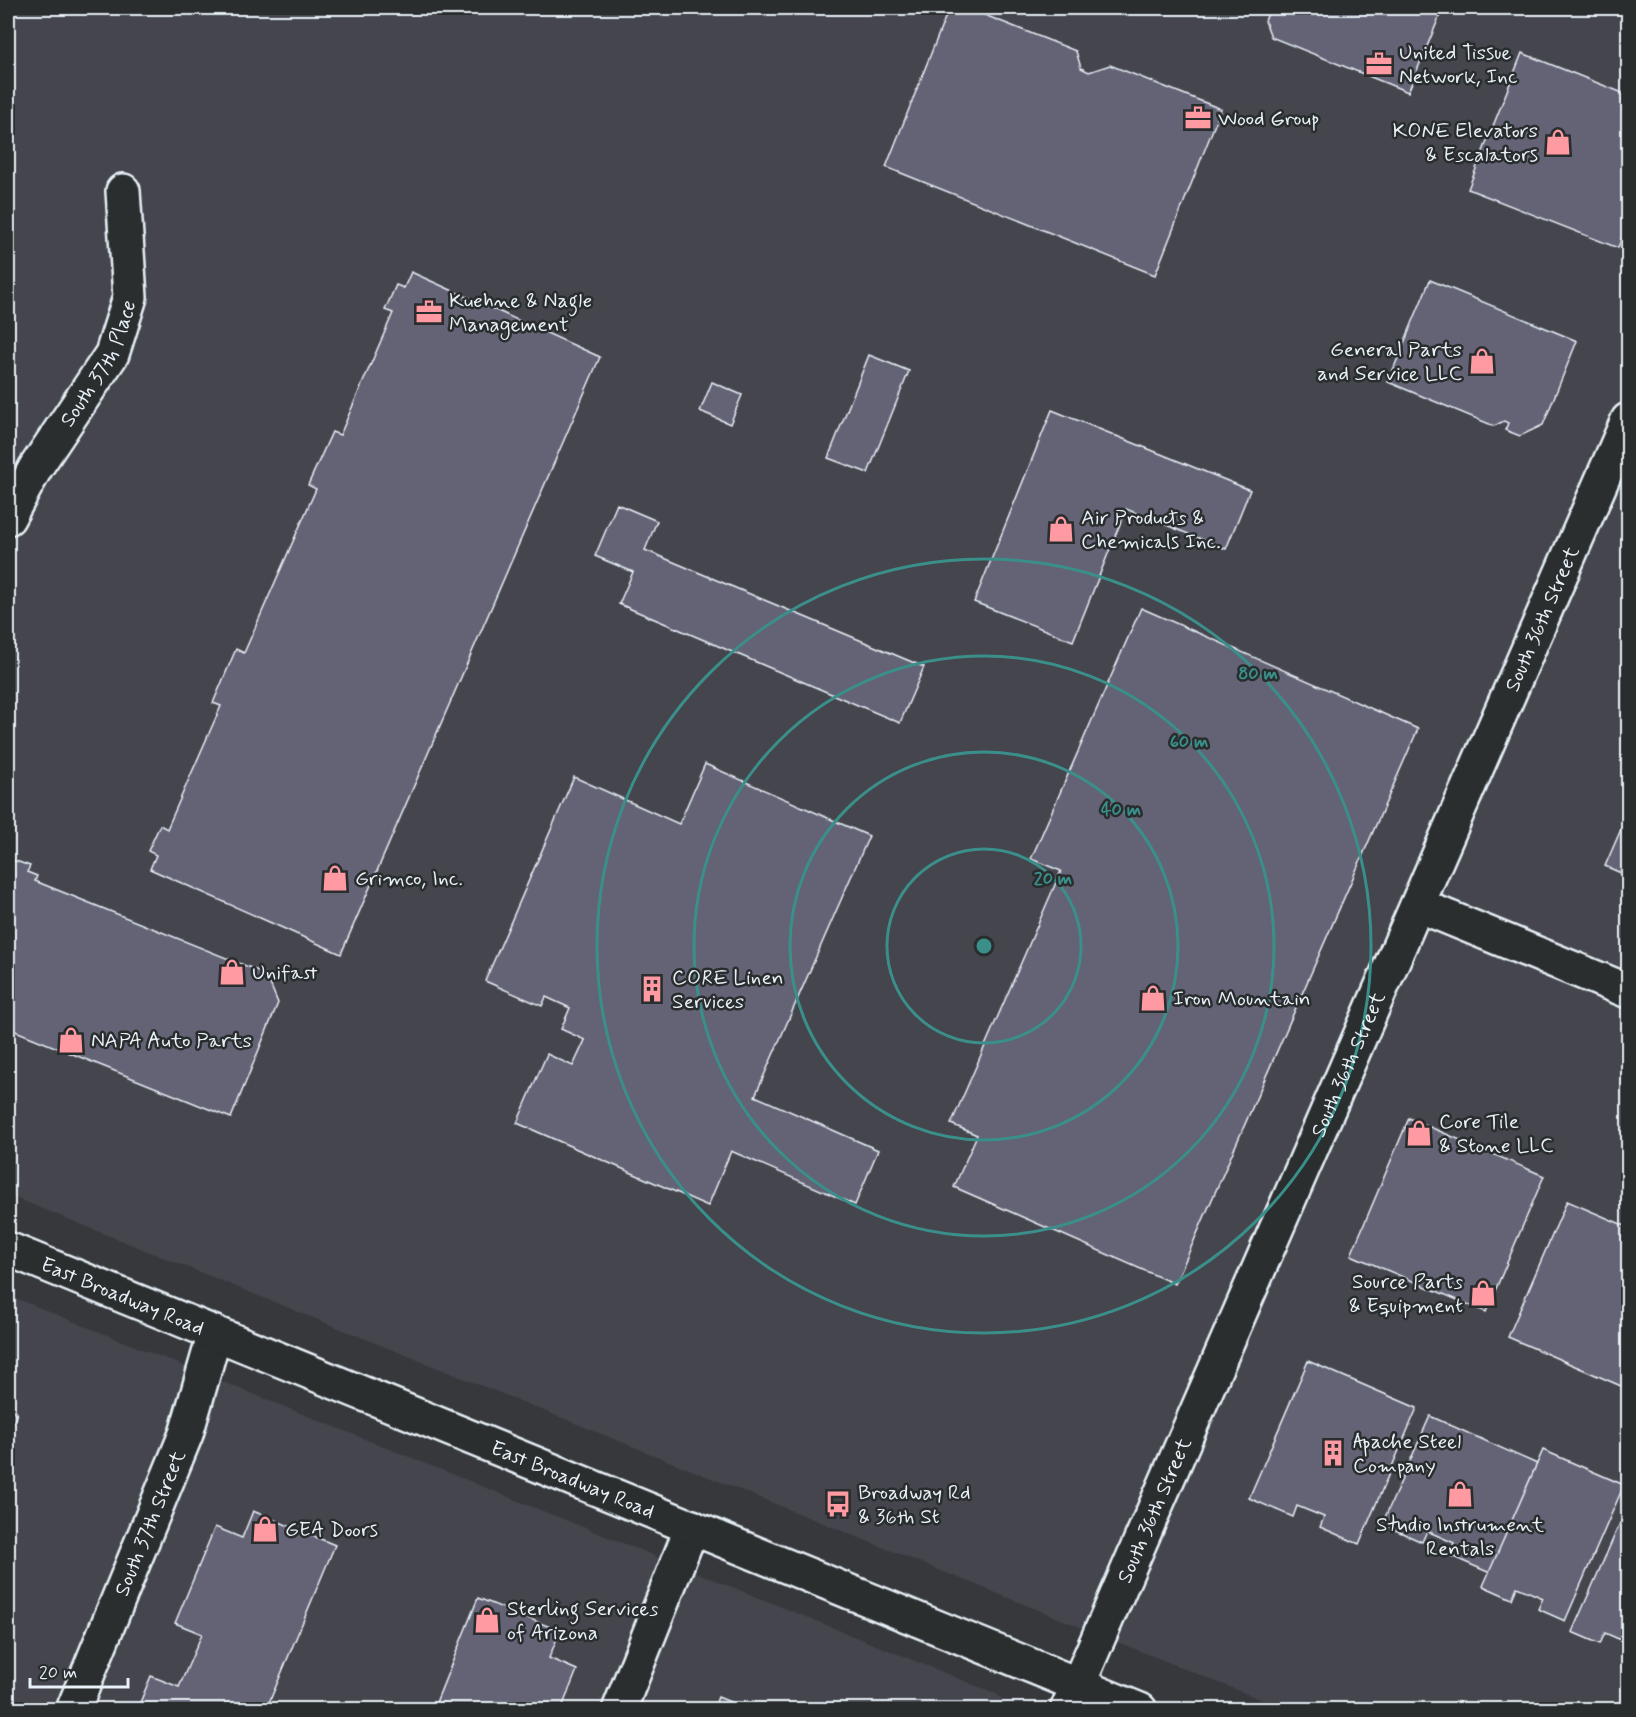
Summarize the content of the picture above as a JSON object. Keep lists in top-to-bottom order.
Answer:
{
  "streets": {
    "street": [
      "South 37th Place",
      "South 36th Street",
      "East Broadway Road",
      "South 37th Street"
    ]
  },
  "crossings": [
    ["South 36th Street", "East Broadway Road"],
    ["East Broadway Road", "South 37th Street"]
  ],
  "places": {
    "office": ["United Tissue Network, Inc", "Wood Group", "Kuehne & Nagle Management"],
    "shop": [
      "KONE Elevators & Escalators",
      "General Parts and Service LLC",
      "Air Products & Chemicals Inc.",
      "Grimco, Inc.",
      "Unifast",
      "Iron Mountain",
      "NAPA Auto Parts",
      "Core Tile & Stone LLC",
      "Source Parts & Equipment",
      "Studio Instrument Rentals",
      "GEA Doors",
      "Sterling Services of Arizona"
    ],
    "building": ["CORE Linen Services", "Apache Steel Company"],
    "bus stop": ["Broadway Rd & 36th St"]
  },
  "scale_bar": "20 m",
  "rings": [
    "80 m",
    "60 m",
    "40 m",
    "20 m"
  ]
}
